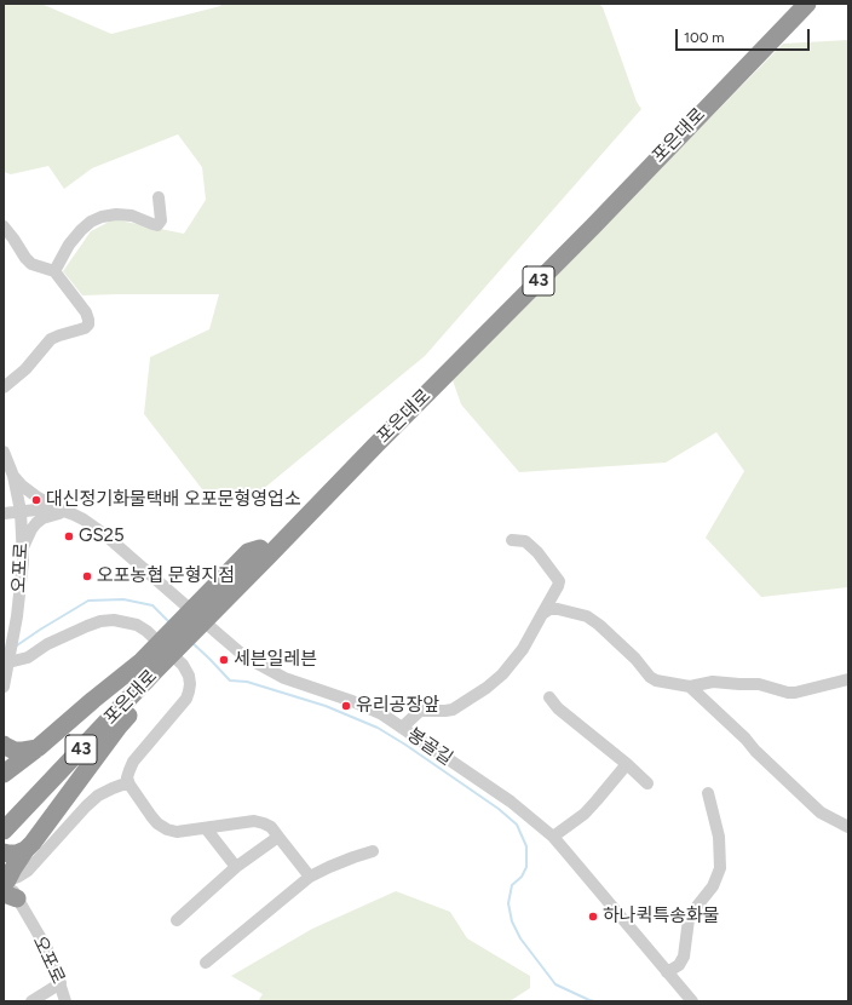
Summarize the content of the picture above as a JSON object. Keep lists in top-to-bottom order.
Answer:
{
  "streets": {
    "highway": ["포은대로", "43"],
    "street": ["오포로", "봉골길"]
  },
  "crossings": [
    ["오포로", "봉골길"]
  ],
  "places": [
    "대신정기화물택배 오포문형영업소",
    "GS25",
    "오포농협 문형지점",
    "세븐일레븐",
    "유리공장앞",
    "하나퀵특송화물"
  ],
  "scale_bar": "100 m"
}
